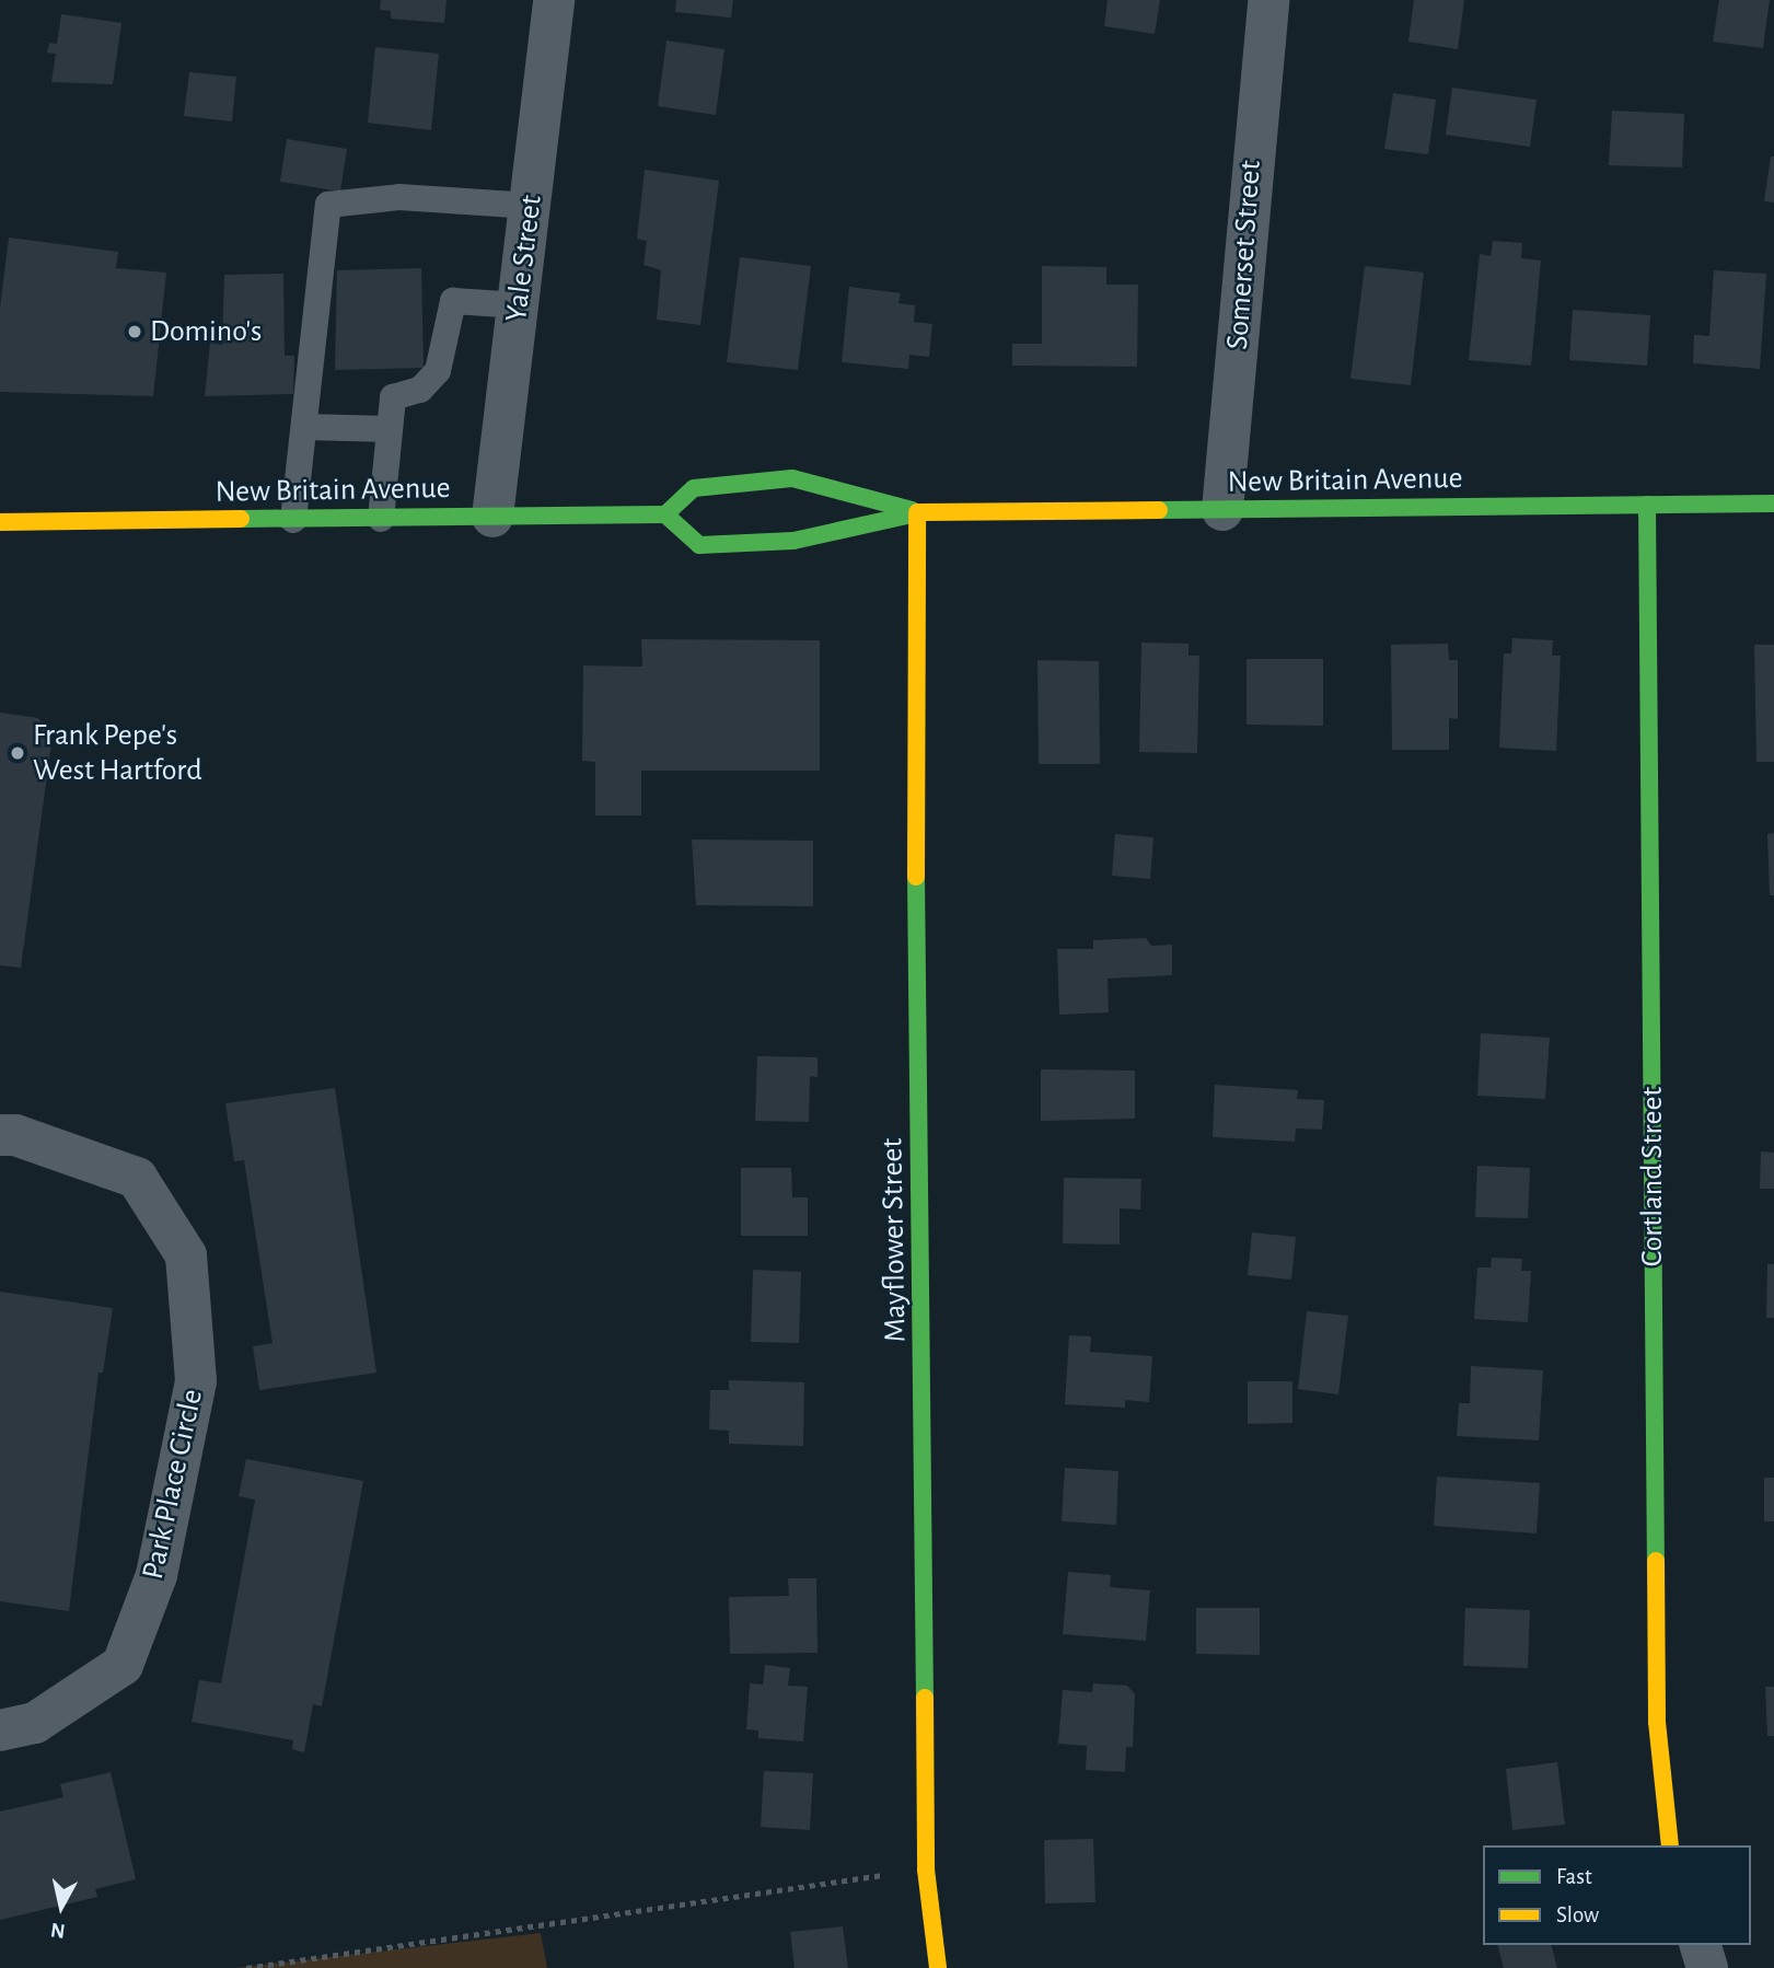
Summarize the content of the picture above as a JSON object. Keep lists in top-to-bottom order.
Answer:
{
  "streets": {
    "street": [
      "Somerset Street",
      "Yale Street",
      "New Britain Avenue",
      "Cortland Street",
      "Mayflower Street",
      "Park Place Circle"
    ]
  },
  "crossings": [
    ["Somerset Street", "New Britain Avenue"],
    ["Yale Street", "New Britain Avenue"],
    ["New Britain Avenue", "Cortland Street"],
    ["New Britain Avenue", "Mayflower Street"]
  ],
  "places": ["Domino's", "Frank Pepe's West Hartford"],
  "legend": ["Fast", "Slow"],
  "north": "bottom"
}
